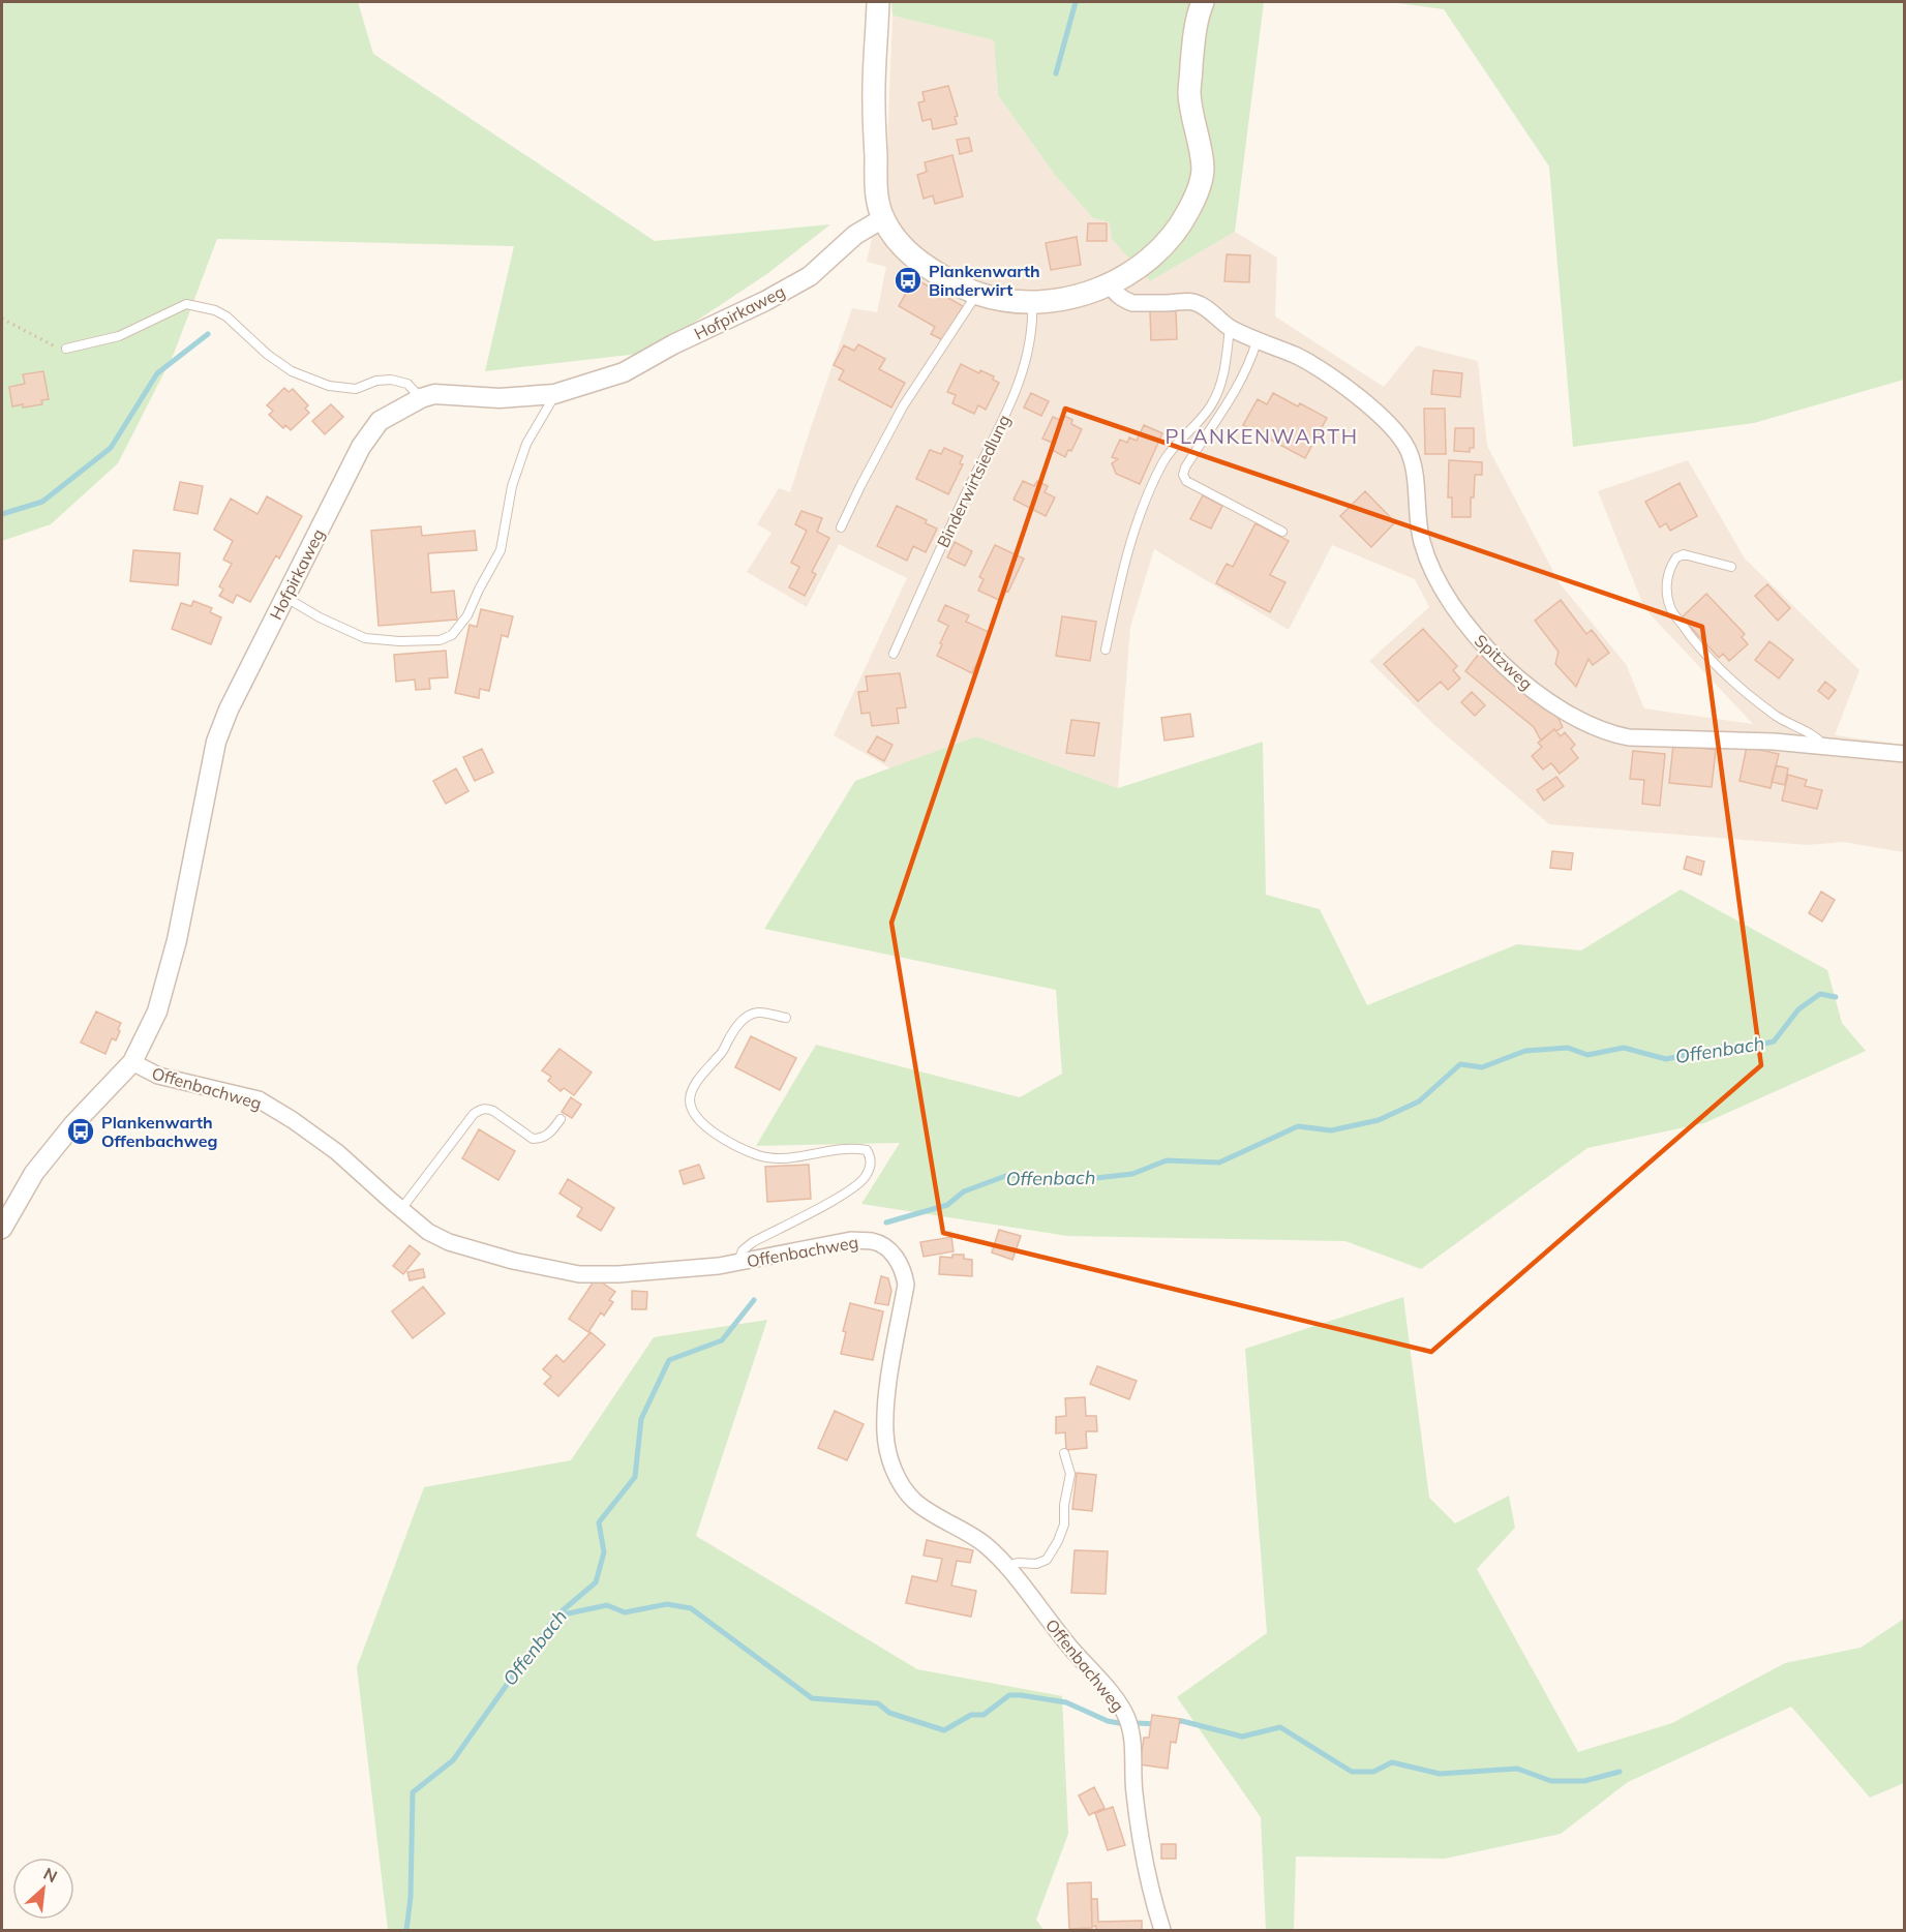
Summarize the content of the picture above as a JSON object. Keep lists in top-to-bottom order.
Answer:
{
  "streets": {
    "street": ["Hofpirkaweg", "Spitzweg", "Offenbachweg"],
    "lane": ["Binderwirtsiedlung"]
  },
  "crossings": [
    ["Hofpirkaweg", "Offenbachweg"]
  ],
  "districts": ["PLANKENWARTH"],
  "water": ["Offenbach"],
  "places": {
    "bus stop": ["Plankenwarth Binderwirt", "Plankenwarth Offenbachweg"]
  },
  "north": "top right"
}
